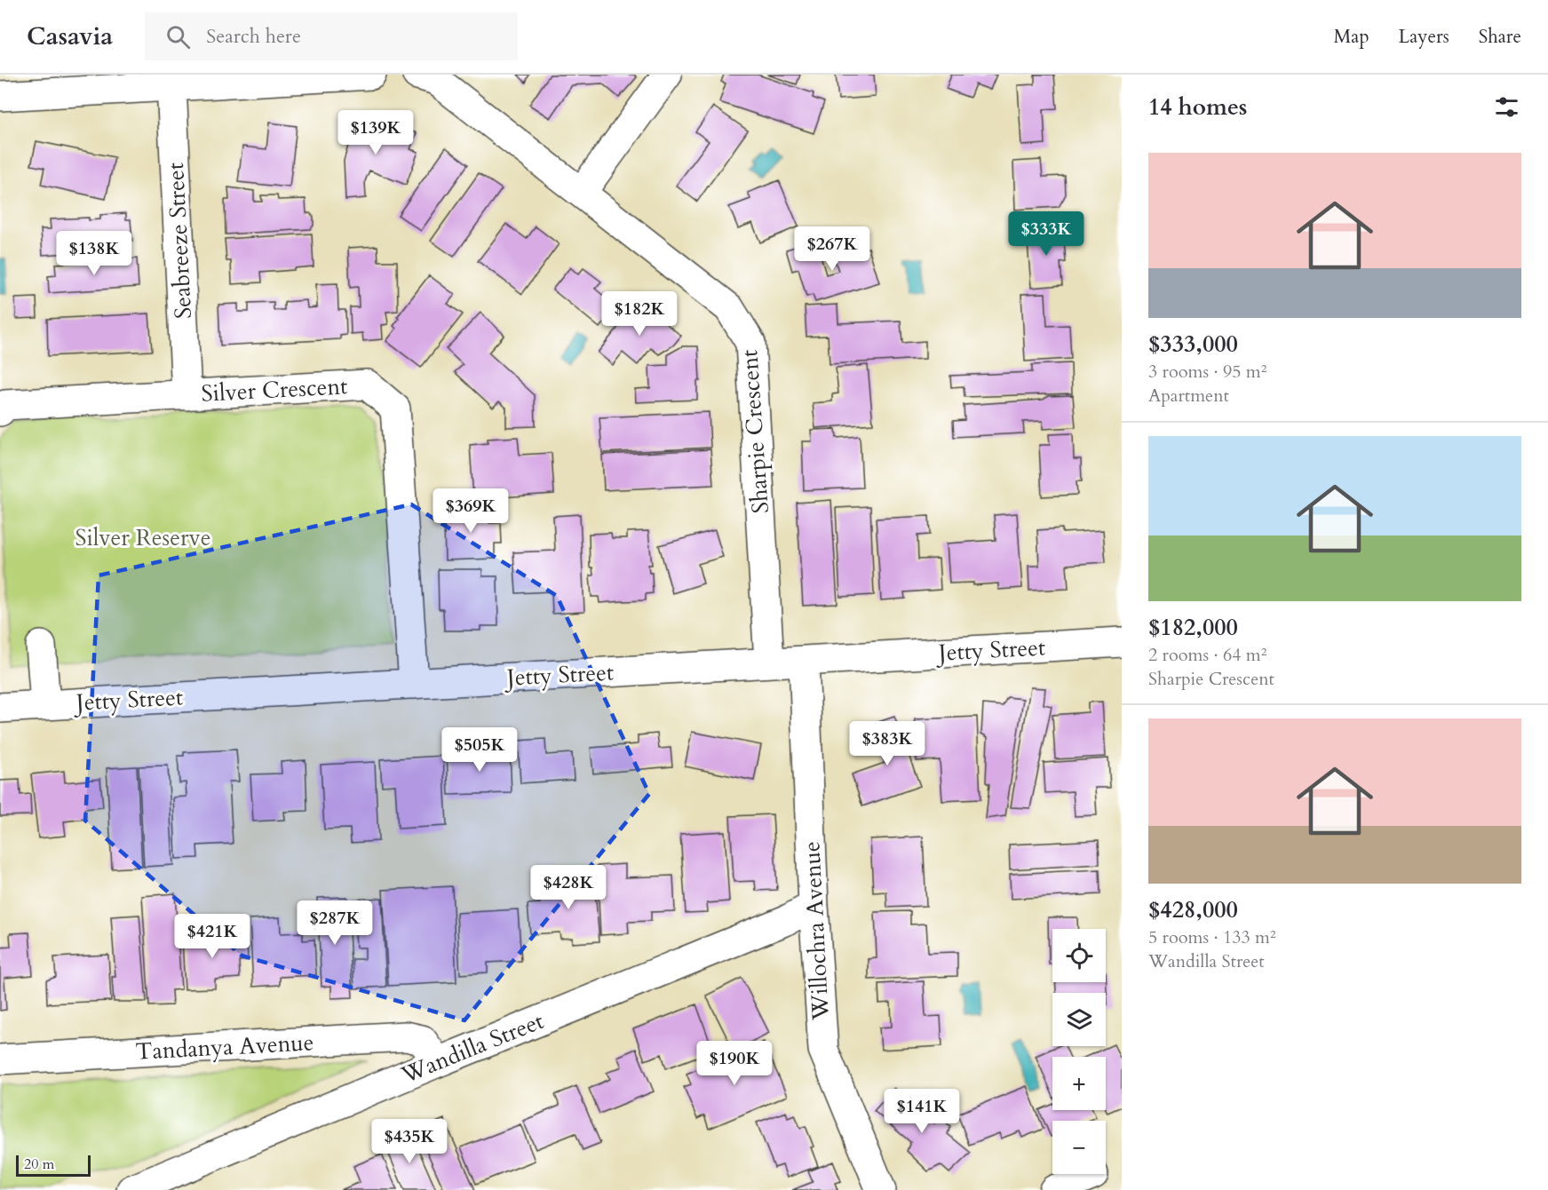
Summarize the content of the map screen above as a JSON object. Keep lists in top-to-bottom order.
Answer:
{
  "streets": {
    "street": [
      "Seabreeze Street",
      "Silver Crescent",
      "Sharpie Crescent",
      "Jetty Street",
      "Willochra Avenue",
      "Tandanya Avenue",
      "Wandilla Street"
    ]
  },
  "crossings": [
    ["Seabreeze Street", "Silver Crescent"],
    ["Silver Crescent", "Jetty Street"],
    ["Sharpie Crescent", "Jetty Street"],
    ["Jetty Street", "Willochra Avenue"],
    ["Willochra Avenue", "Wandilla Street"],
    ["Tandanya Avenue", "Wandilla Street"]
  ],
  "parks": ["Silver Reserve"],
  "scale_bar": "20 m",
  "page": {
    "header": "Casavia",
    "search": "Search here",
    "nav": ["Map", "Layers", "Share"],
    "heading": "14 homes",
    "price": [
      "$139K",
      "$333K",
      "$267K",
      "$138K",
      "$182K",
      "$369K",
      "$383K",
      "$505K",
      "$428K",
      "$287K",
      "$421K",
      "$190K",
      "$141K",
      "$435K"
    ],
    "list": [
      {
        "name": "$333,000",
        "note": "3 rooms · 95 m² · Apartment"
      },
      {
        "name": "$182,000",
        "note": "2 rooms · 64 m² · Sharpie Crescent"
      },
      {
        "name": "$428,000",
        "note": "5 rooms · 133 m² · Wandilla Street"
      }
    ],
    "map_buttons": ["+", "−"],
    "scale": "20 m"
  }
}
